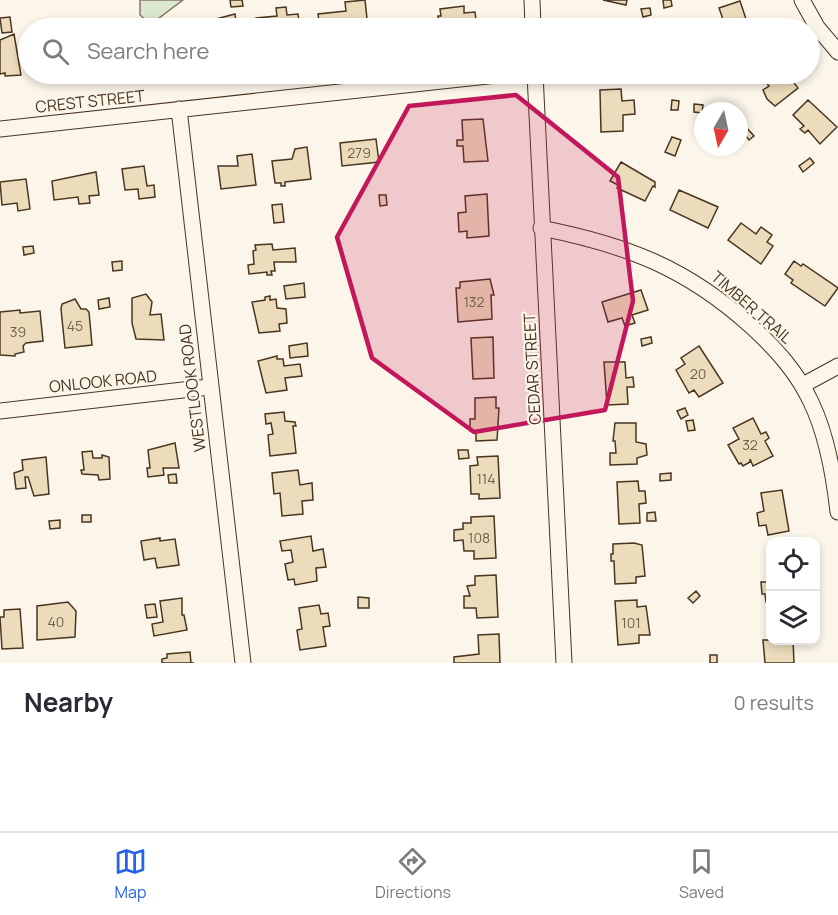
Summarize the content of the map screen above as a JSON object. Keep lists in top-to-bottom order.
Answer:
{
  "streets": {
    "street": [
      "CREST STREET",
      "TIMBER TRAIL",
      "CEDAR STREET",
      "ONLOOK ROAD",
      "WESTLOOK ROAD"
    ]
  },
  "crossings": [
    ["CREST STREET", "WESTLOOK ROAD"],
    ["TIMBER TRAIL", "CEDAR STREET"],
    ["ONLOOK ROAD", "WESTLOOK ROAD"]
  ],
  "house_numbers": [
    "279",
    "132",
    "45",
    "39",
    "20",
    "32",
    "114",
    "108",
    "40",
    "101"
  ],
  "north": "bottom",
  "page": {
    "search": "Search here",
    "heading": ["Nearby", "0 results"],
    "nav": ["Map", "Directions", "Saved"]
  }
}
